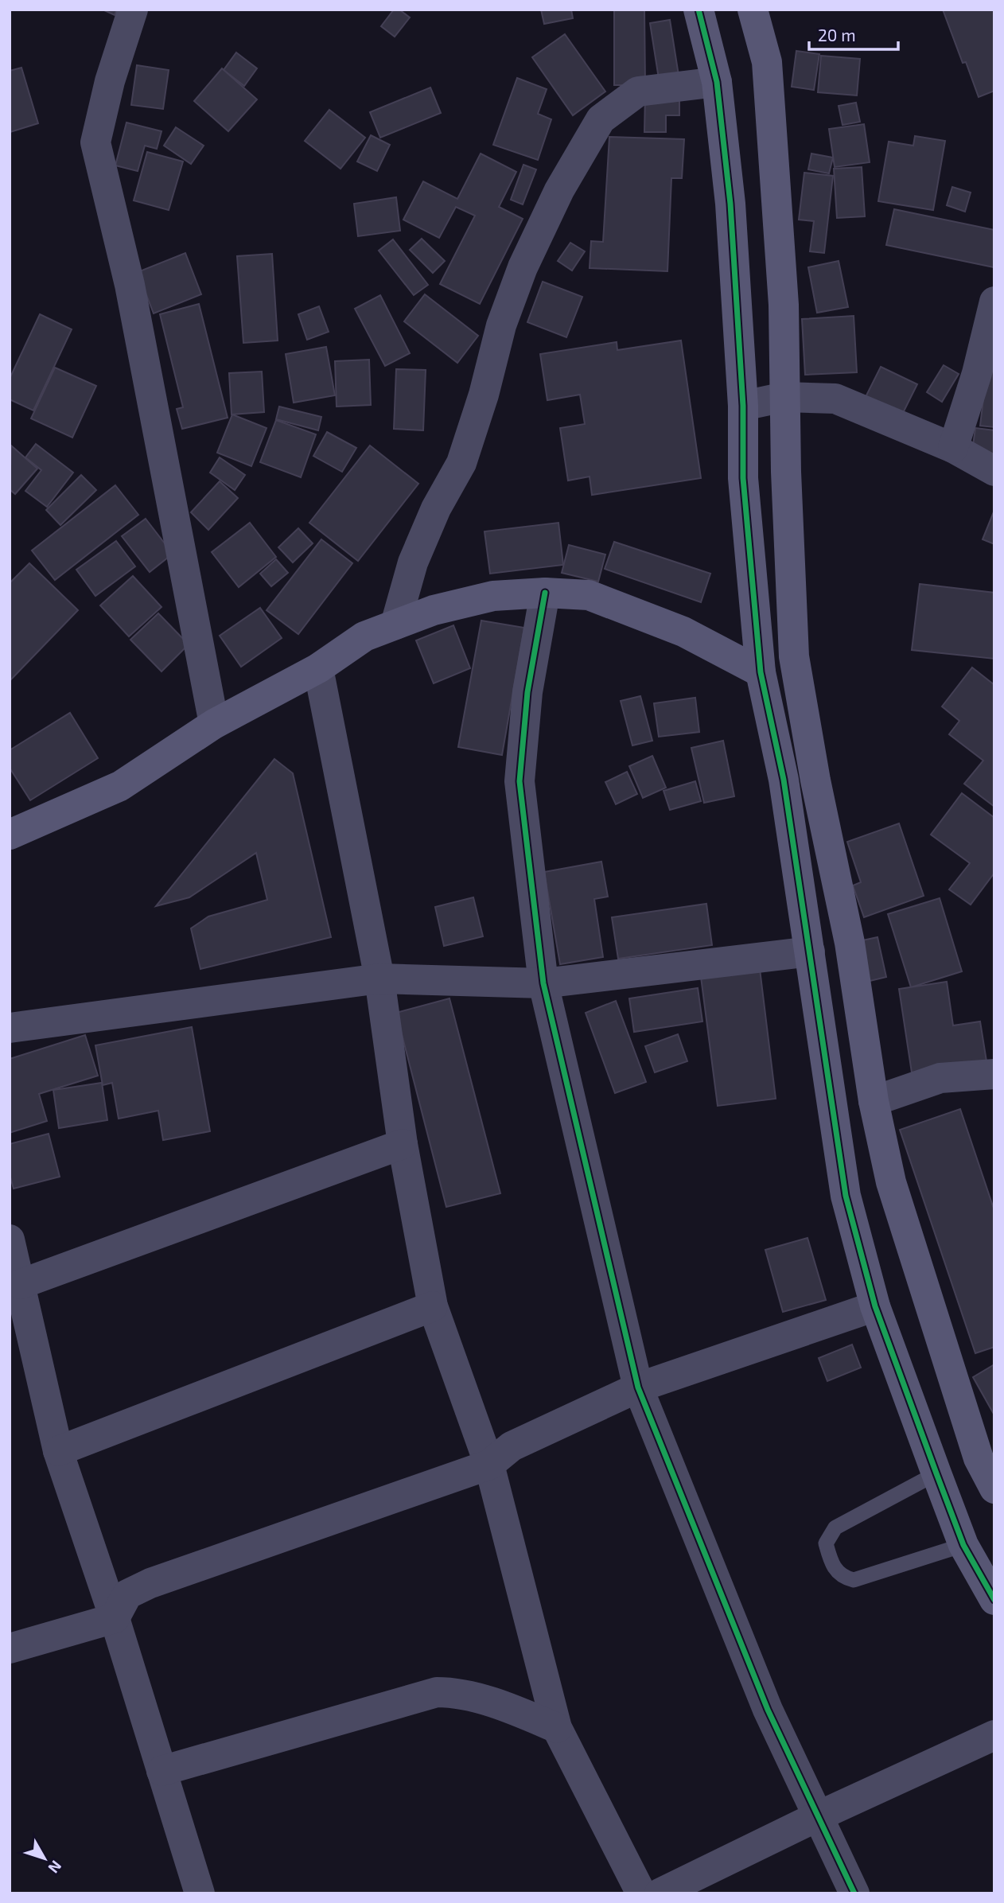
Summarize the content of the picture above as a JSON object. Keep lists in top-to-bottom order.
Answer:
{
  "scale_bar": "20 m",
  "north": "bottom right"
}
